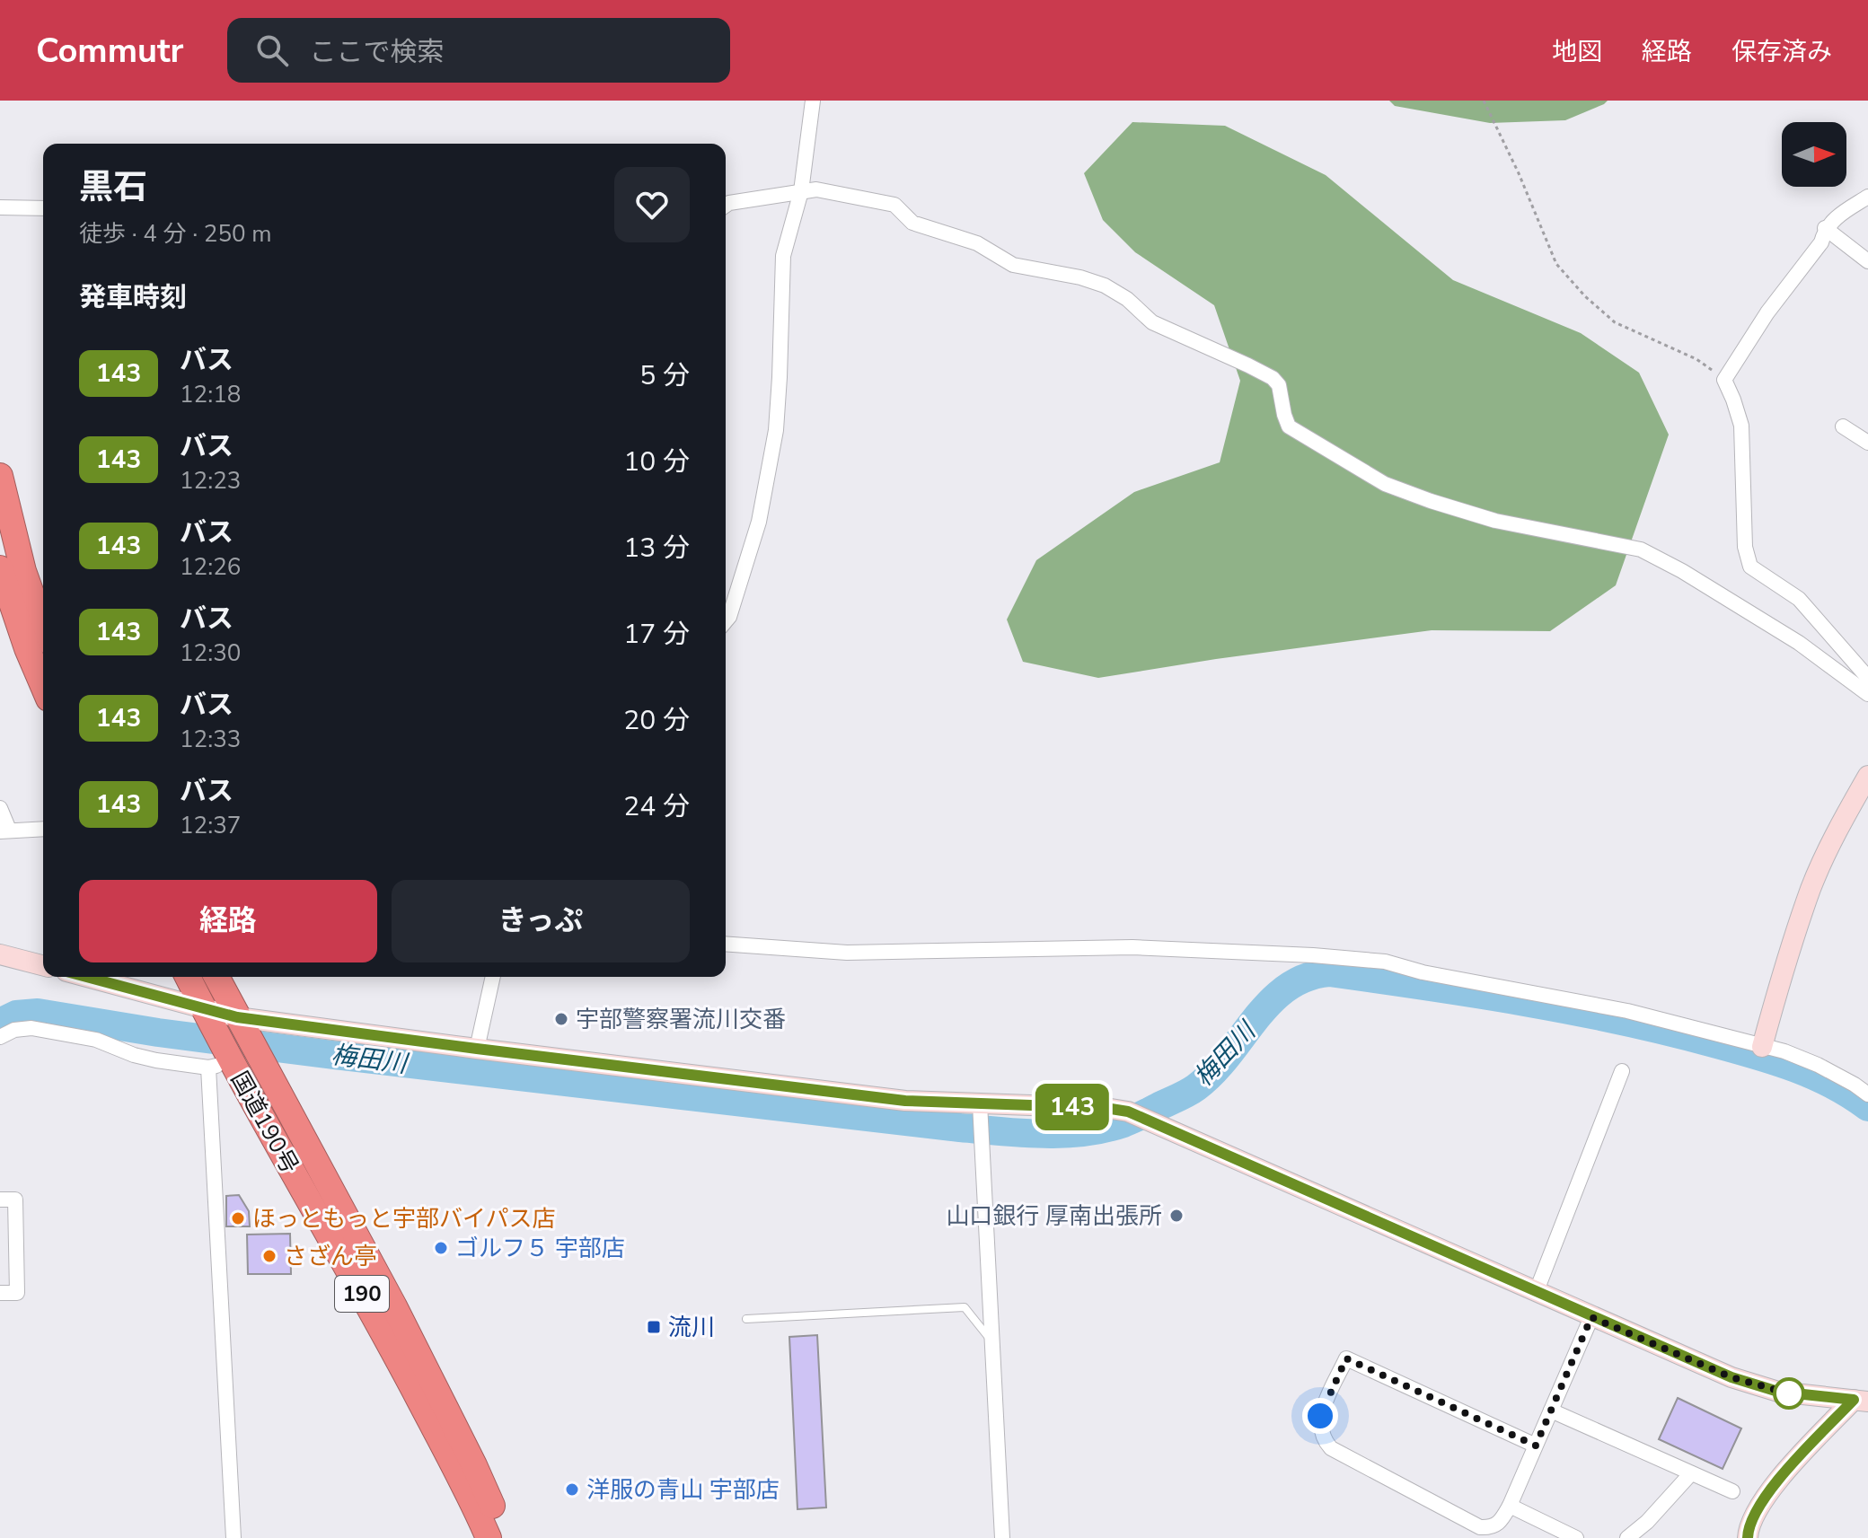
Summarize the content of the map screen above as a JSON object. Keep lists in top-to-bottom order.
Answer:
{
  "streets": {
    "highway": ["国道190号", "190"]
  },
  "water": ["梅田川"],
  "places": {
    "other": [
      "宇部警察署流川交番",
      "山口銀行 厚南出張所",
      "ほっともっと宇部バイパス店",
      "ゴルフ５ 宇部店",
      "さざん亭",
      "洋服の青山 宇部店"
    ],
    "transit": ["流川"]
  },
  "lines": ["bus line 143"],
  "north": "right",
  "page": {
    "header": "Commutr",
    "search": "ここで検索",
    "nav": ["地図", "経路", "保存済み"],
    "on_map": "143",
    "heading": [
      ["黒石", "徒歩 · 4 分 · 250 m"],
      "発車時刻"
    ],
    "list": [
      {
        "mark": "143",
        "name": "バス",
        "note": "12:18",
        "value": "5 分"
      },
      {
        "mark": "143",
        "name": "バス",
        "note": "12:23",
        "value": "10 分"
      },
      {
        "mark": "143",
        "name": "バス",
        "note": "12:26",
        "value": "13 分"
      },
      {
        "mark": "143",
        "name": "バス",
        "note": "12:30",
        "value": "17 分"
      },
      {
        "mark": "143",
        "name": "バス",
        "note": "12:33",
        "value": "20 分"
      },
      {
        "mark": "143",
        "name": "バス",
        "note": "12:37",
        "value": "24 分"
      }
    ],
    "buttons": ["経路", "きっぷ"]
  }
}
